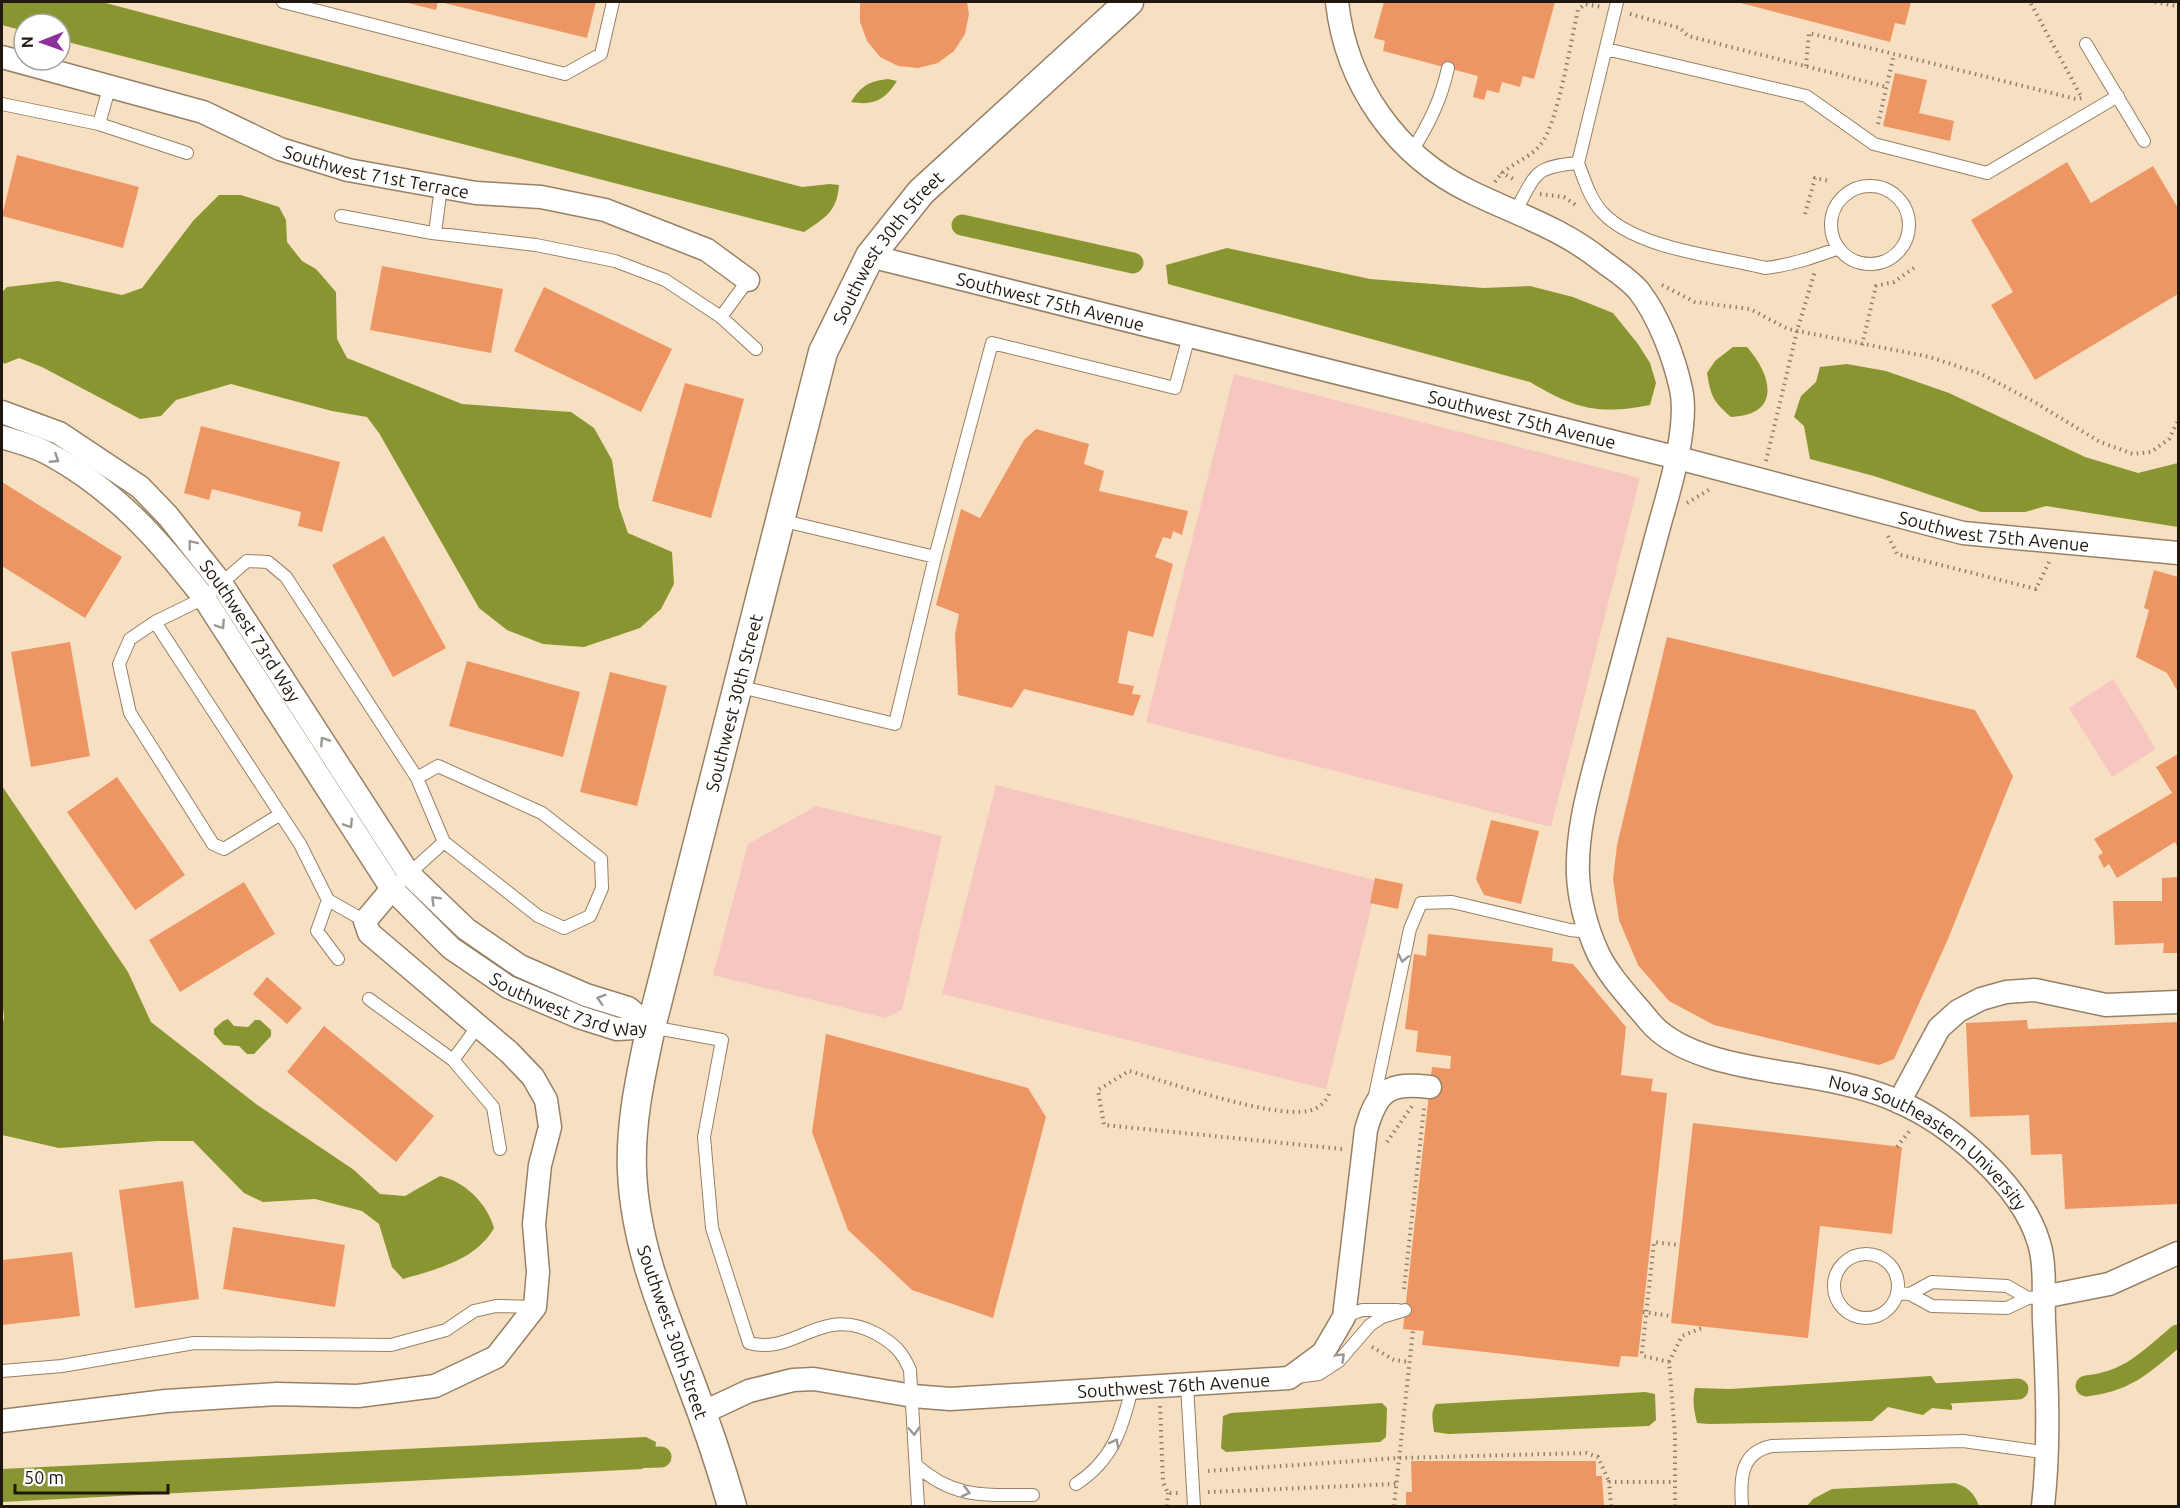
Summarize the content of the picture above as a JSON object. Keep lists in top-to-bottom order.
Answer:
{
  "streets": {
    "street": [
      "Southwest 71st Terrace",
      "Southwest 30th Street",
      "Southwest 75th Avenue",
      "Southwest 73rd Way",
      "Nova Southeastern University",
      "Southwest 76th Avenue"
    ]
  },
  "crossings": [
    ["Southwest 30th Street", "Southwest 75th Avenue"],
    ["Southwest 30th Street", "Southwest 73rd Way"],
    ["Southwest 30th Street", "Southwest 76th Avenue"],
    ["Southwest 75th Avenue", "Nova Southeastern University"]
  ],
  "scale_bar": "50 m",
  "north": "left"
}
